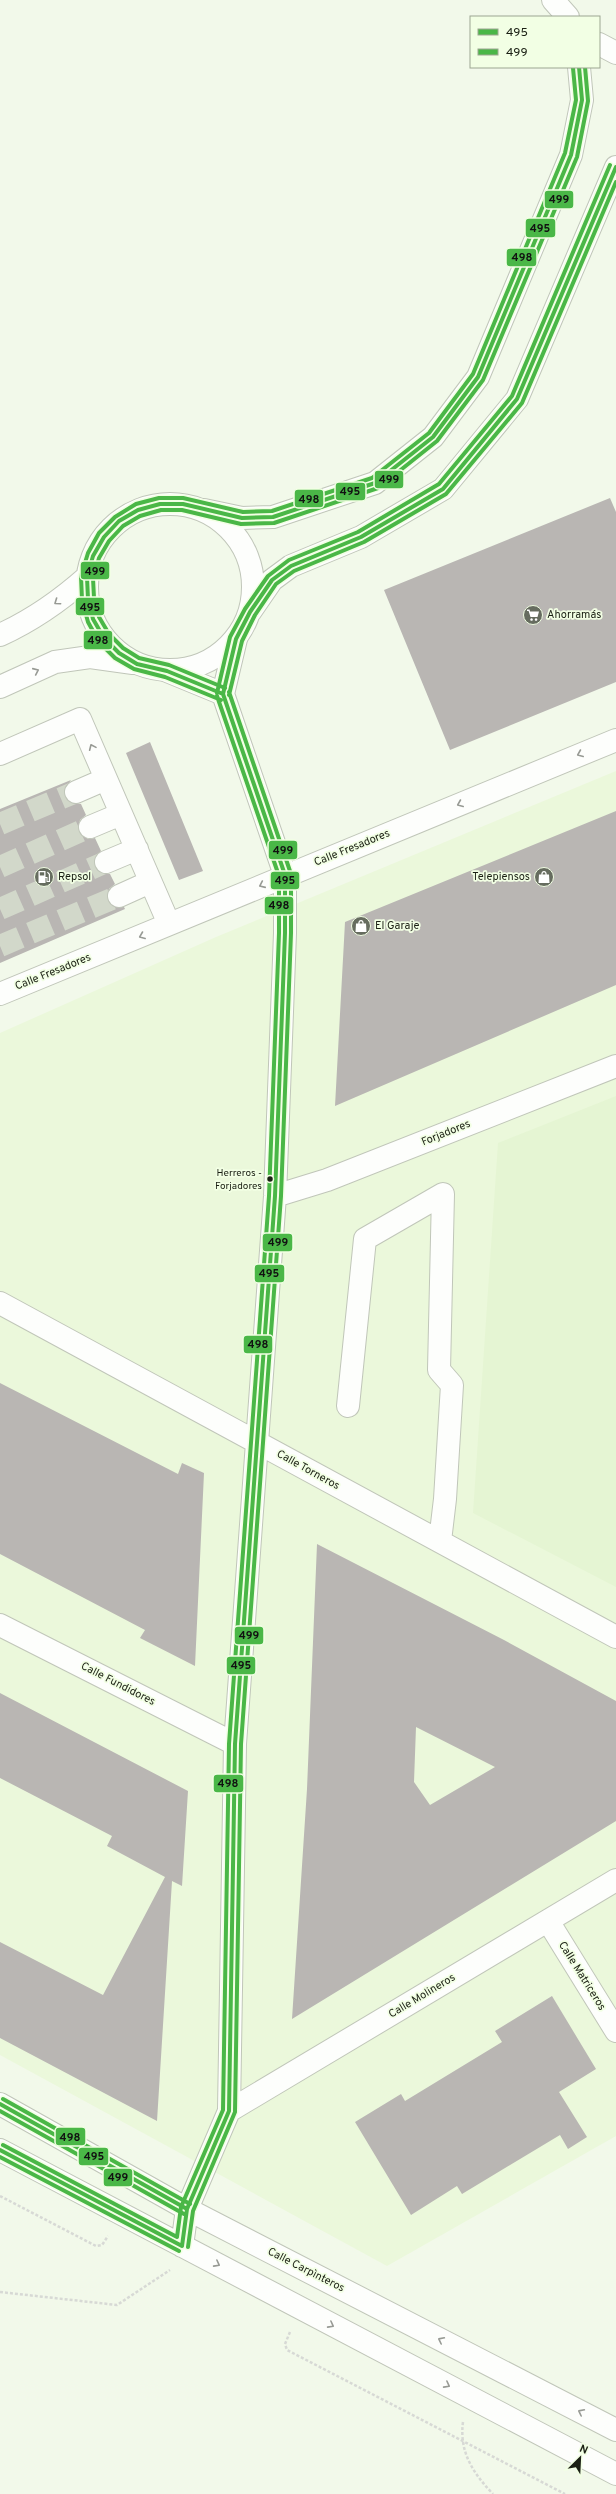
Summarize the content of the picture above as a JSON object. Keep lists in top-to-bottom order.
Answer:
{
  "streets": {
    "street": [
      "Calle Fresadores",
      "Forjadores",
      "Calle Torneros",
      "Calle Fundidores",
      "Calle Matriceros",
      "Calle Molineros",
      "Calle Carpìnteros"
    ]
  },
  "crossings": [
    ["Calle Matriceros", "Calle Molineros"]
  ],
  "one_way": ["Calle Fresadores"],
  "places": {
    "supermarket": ["Ahorramás"],
    "fuel station": ["Repsol"],
    "shop": ["Telepiensos", "El Garaje"],
    "other": ["Herreros - Forjadores"]
  },
  "lines": ["transit line 495", "transit line 499", "transit line 498"],
  "legend": ["495", "499"],
  "north": "top right"
}
